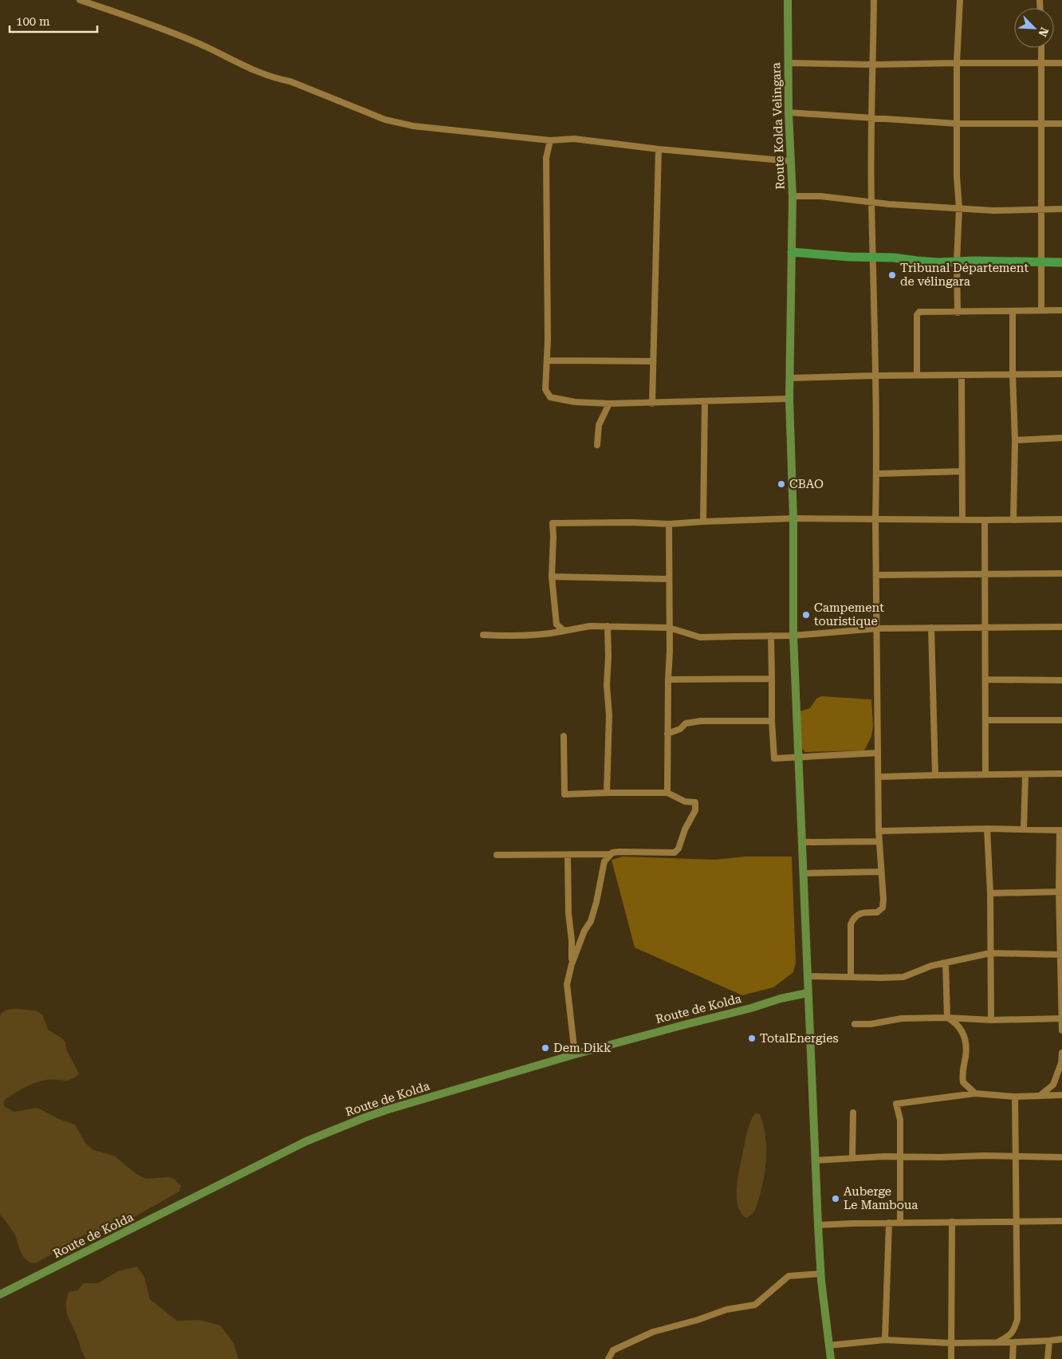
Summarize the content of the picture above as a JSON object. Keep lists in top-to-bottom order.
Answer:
{
  "streets": {
    "main road": ["Route Kolda Velingara", "Route de Kolda"]
  },
  "crossings": [
    ["Route Kolda Velingara", "Route de Kolda"]
  ],
  "places": [
    "Tribunal Département de vélingara",
    "CBAO",
    "Campement touristique",
    "TotalEnergies",
    "Dem Dikk",
    "Auberge Le Mamboua"
  ],
  "scale_bar": "100 m",
  "north": "bottom right"
}
